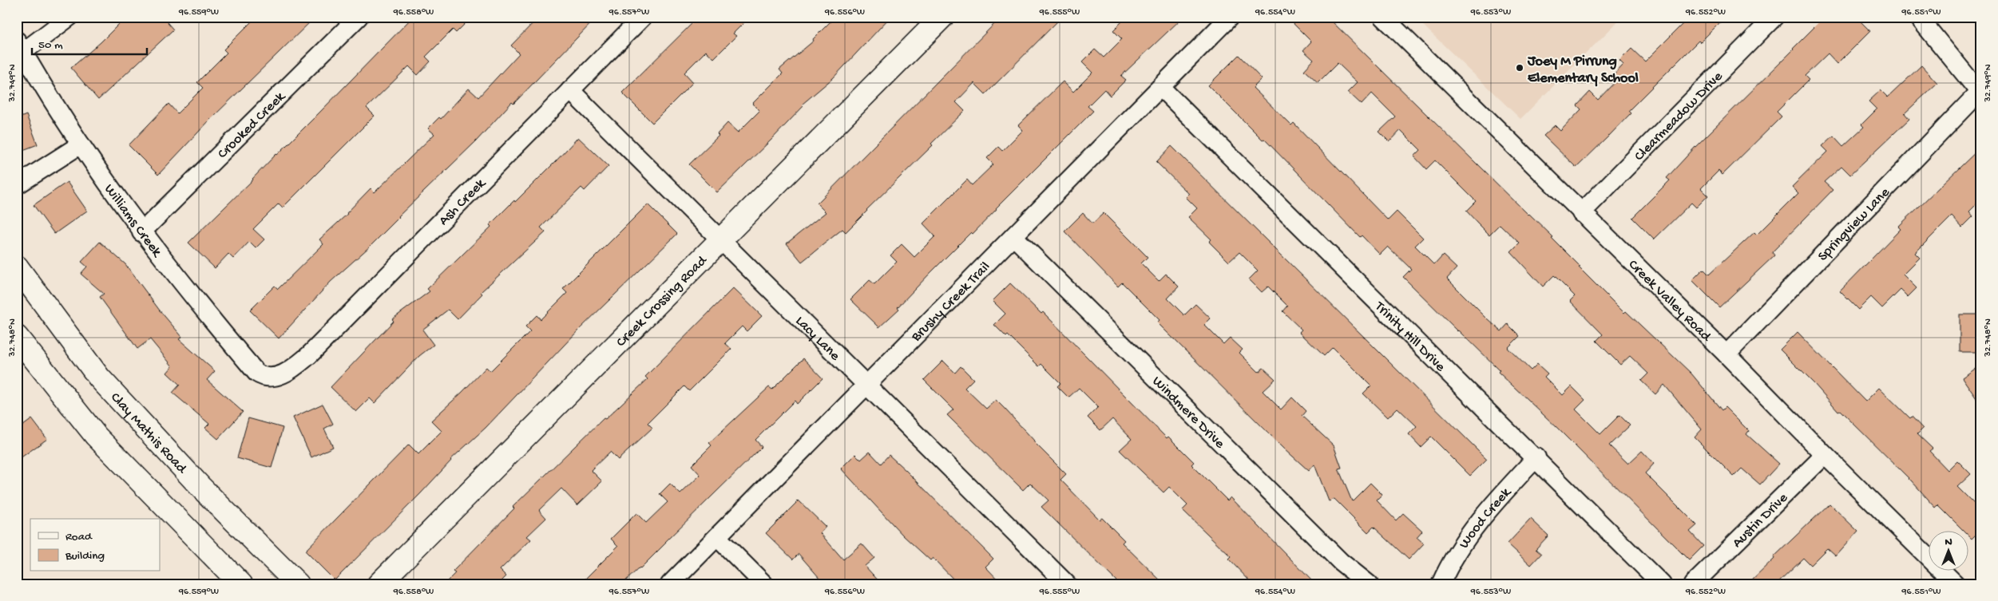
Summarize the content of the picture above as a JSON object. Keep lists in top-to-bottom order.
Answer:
{
  "streets": {
    "street": [
      "Clearmeadow Drive",
      "Crooked Creek",
      "Ash Creek",
      "Williams Creek",
      "Springview Lane",
      "Creek Valley Road",
      "Creek Crossing Road",
      "Brushy Creek Trail",
      "Trinity Hill Drive",
      "Lacy Lane",
      "Windmere Drive",
      "Clay Mathis Road",
      "Wood Creek",
      "Austin Drive"
    ]
  },
  "crossings": [
    ["Clearmeadow Drive", "Creek Valley Road"],
    ["Crooked Creek", "Williams Creek"],
    ["Ash Creek", "Williams Creek"],
    ["Ash Creek", "Lacy Lane"],
    ["Springview Lane", "Creek Valley Road"],
    ["Creek Valley Road", "Austin Drive"],
    ["Creek Crossing Road", "Lacy Lane"],
    ["Brushy Creek Trail", "Trinity Hill Drive"],
    ["Brushy Creek Trail", "Lacy Lane"],
    ["Brushy Creek Trail", "Windmere Drive"],
    ["Trinity Hill Drive", "Wood Creek"]
  ],
  "places": ["Joey M Pirrung Elementary School"],
  "legend": ["Road", "Building"],
  "scale_bar": "50 m",
  "north": "top",
  "coordinates": [
    "96.559°W",
    "96.558°W",
    "96.557°W",
    "96.556°W",
    "96.555°W",
    "96.554°W",
    "96.553°W",
    "96.552°W",
    "96.551°W",
    "32.749°N",
    "32.748°N"
  ]
}
